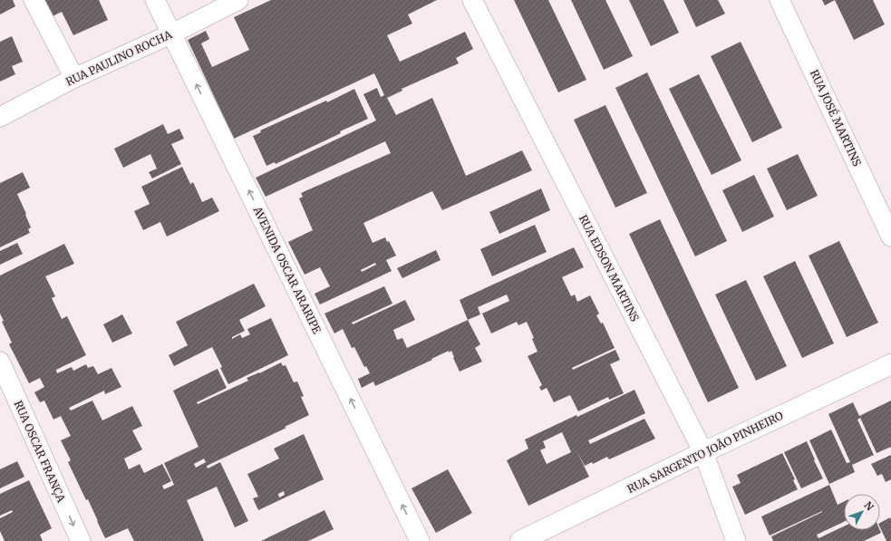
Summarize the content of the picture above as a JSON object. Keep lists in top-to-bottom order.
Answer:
{
  "streets": {
    "street": [
      "RUA PAULINO ROCHA",
      "RUA JOSÉ MARTINS",
      "RUA EDSON MARTINS",
      "AVENIDA OSCAR ARARIPE",
      "RUA OSCAR FRANÇA",
      "RUA SARGENTO JOÃO PINHEIRO"
    ]
  },
  "crossings": [
    ["RUA PAULINO ROCHA", "AVENIDA OSCAR ARARIPE"],
    ["RUA EDSON MARTINS", "RUA SARGENTO JOÃO PINHEIRO"]
  ],
  "one_way": ["AVENIDA OSCAR ARARIPE", "RUA OSCAR FRANÇA"],
  "north": "top right"
}
